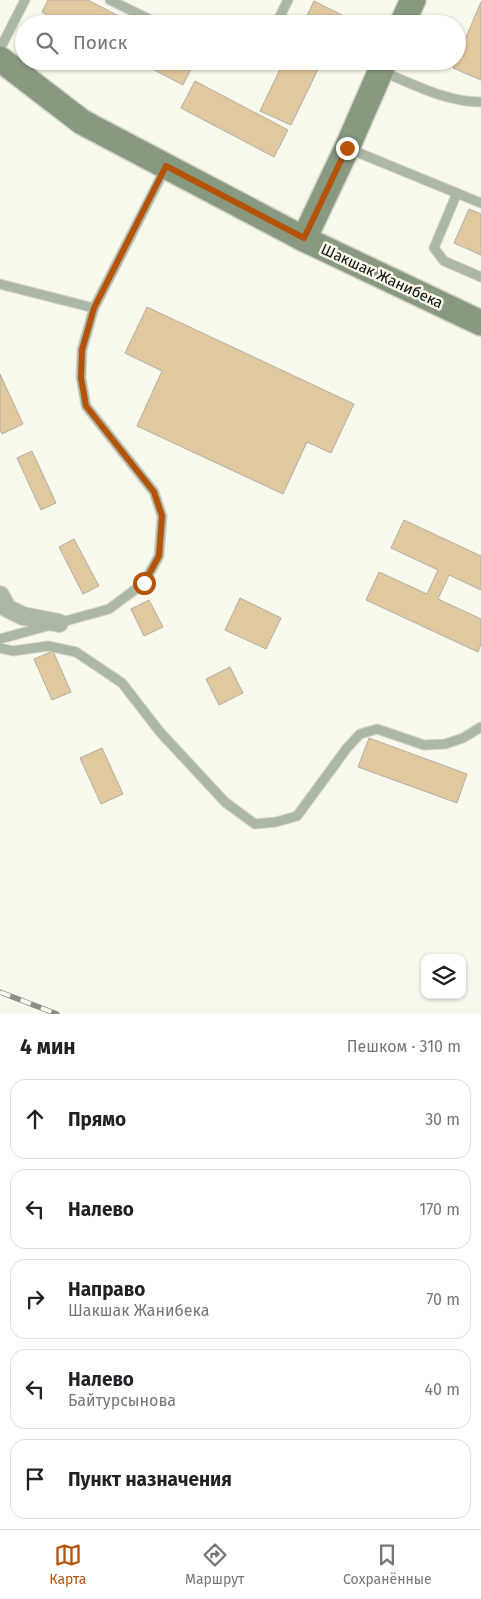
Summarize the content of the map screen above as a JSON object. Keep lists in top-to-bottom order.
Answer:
{
  "streets": {
    "main road": ["Шакшак Жанибека"]
  },
  "page": {
    "search": "Поиск",
    "heading": ["4 мин", "Пешком · 310 m"],
    "list": [
      ["Прямо", "30 m"],
      ["Налево", "170 m"],
      ["Направо", "Шакшак Жанибека", "70 m"],
      ["Налево", "Байтурсынова", "40 m"],
      "Пункт назначения"
    ],
    "nav": ["Карта", "Маршрут", "Сохранённые"]
  }
}
